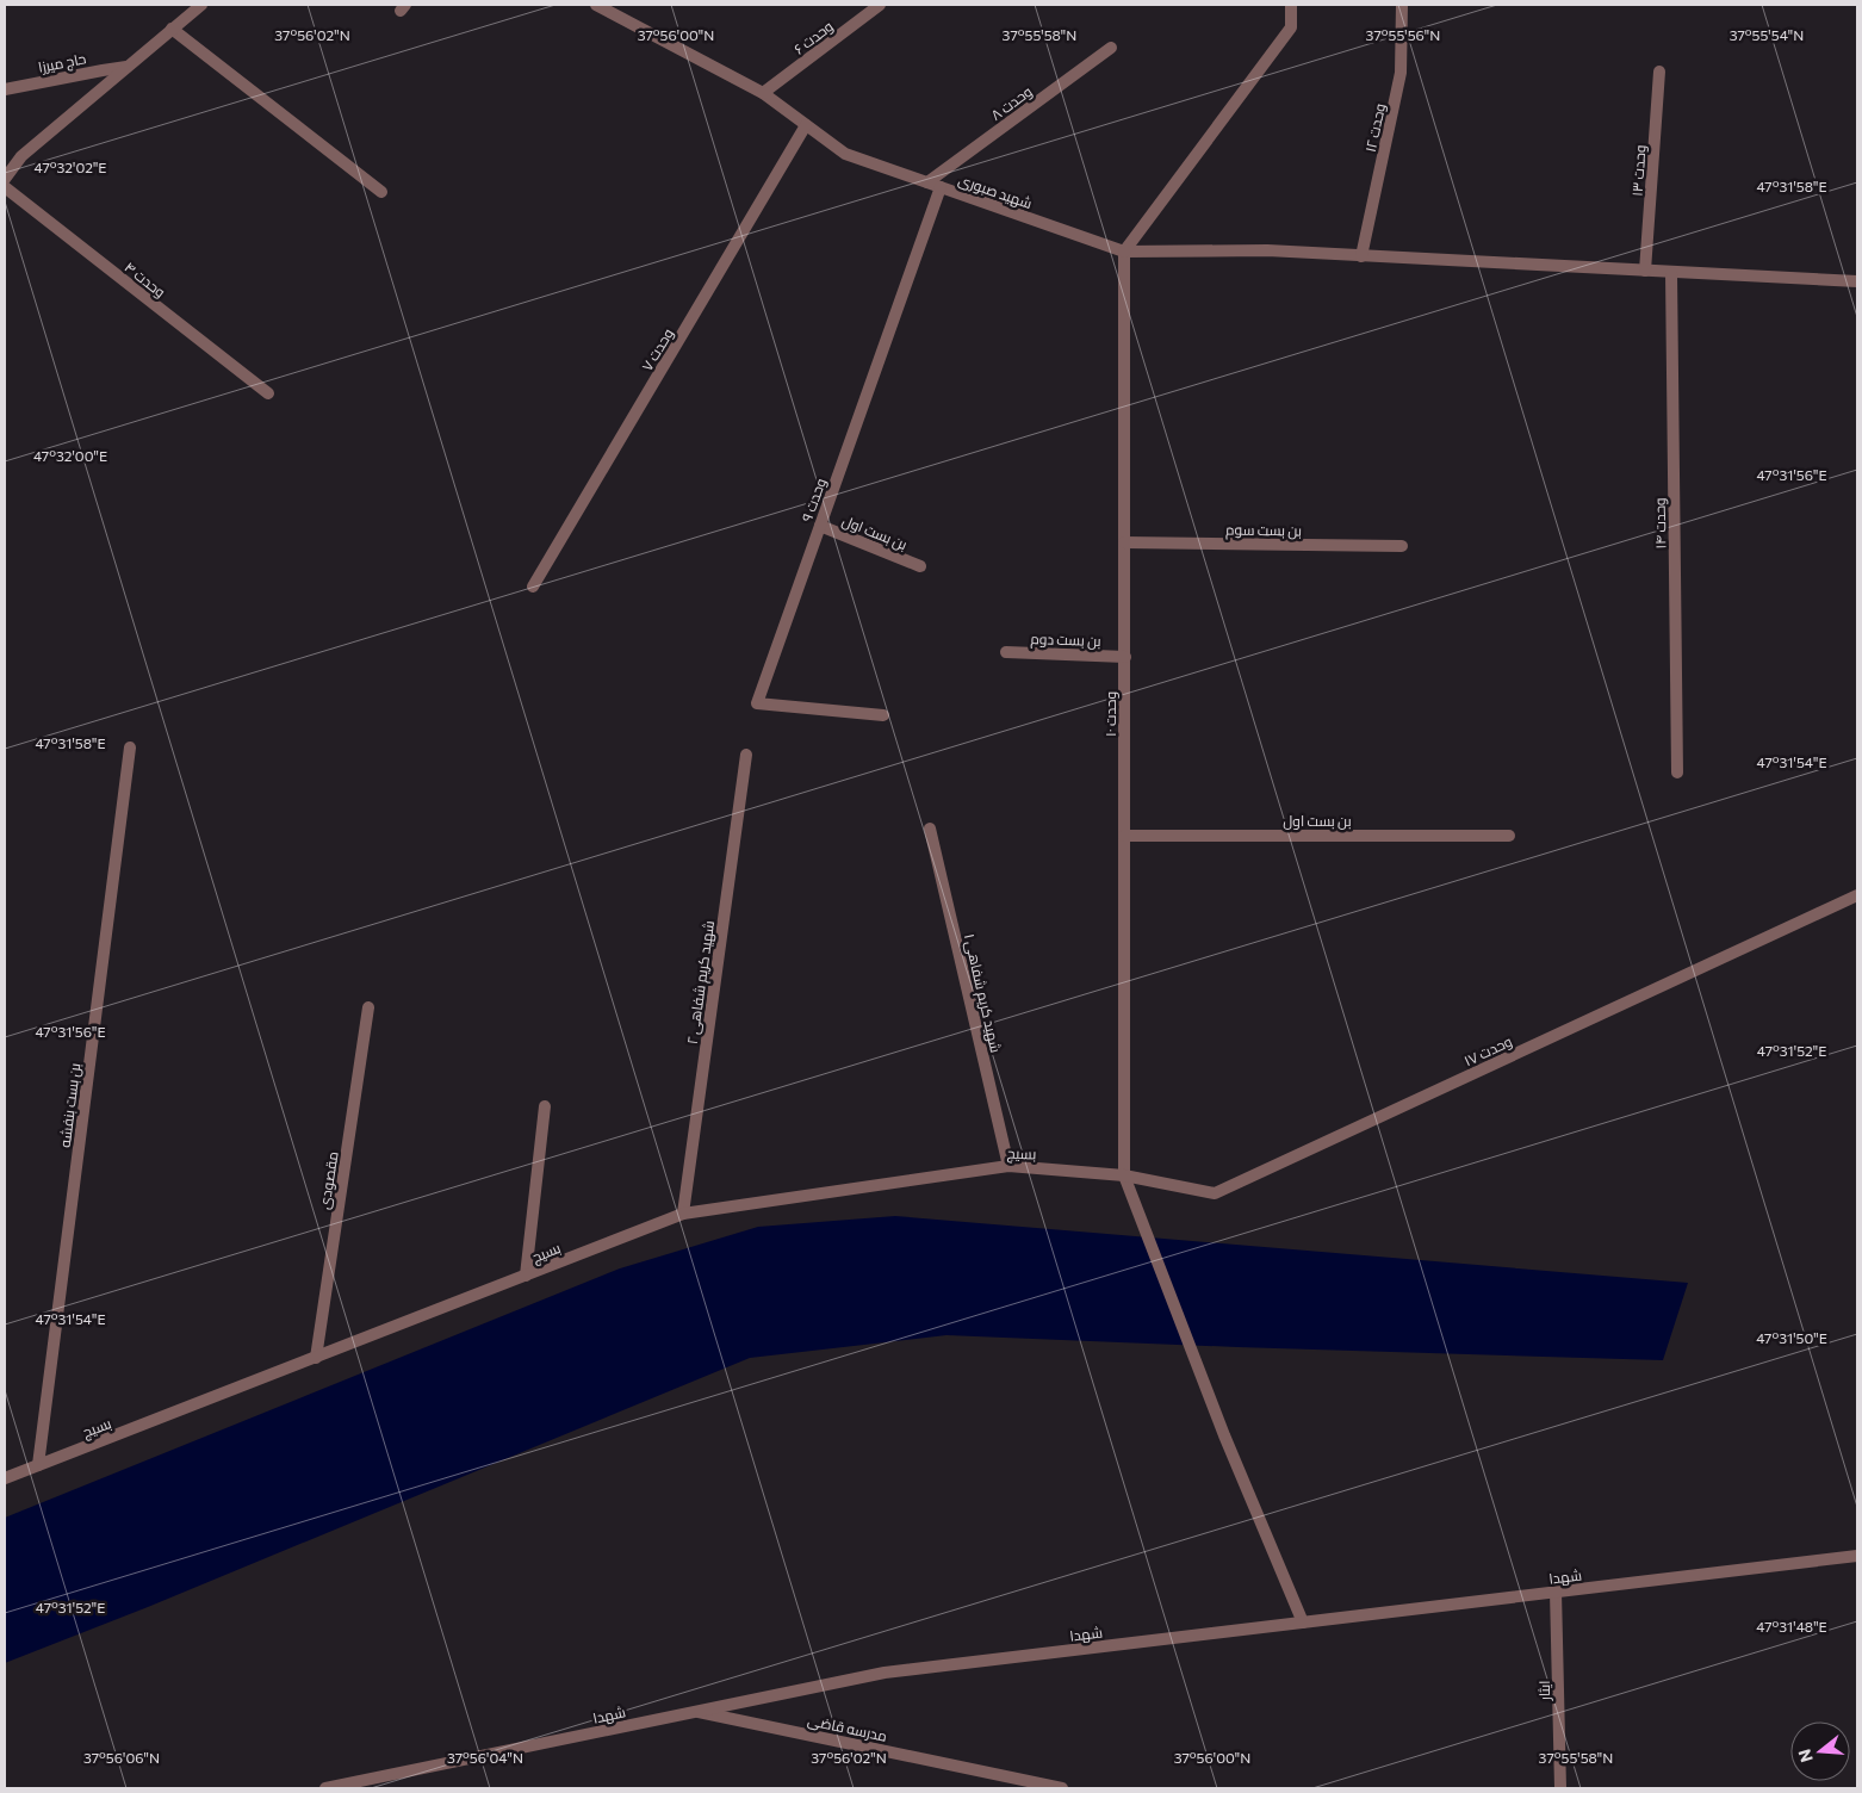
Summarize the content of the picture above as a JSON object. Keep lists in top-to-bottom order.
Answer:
{
  "streets": {
    "street": [
      "وحدت ۶",
      "حاج میرزا",
      "وحدت ۸",
      "وحدت ۱۲",
      "وحدت ۱۳",
      "شهید صبوری",
      "وحدت ۴",
      "وحدت ۷",
      "وحدت ۹",
      "وحدت ۱۴",
      "بن بست سوم",
      "بن بست اول",
      "بن بست دوم",
      "وحدت ۱۰",
      "شهید کریم شفاهی ۲",
      "شهید کریم شفاهی ۱",
      "وحدت ۱۷",
      "بن بست بنفشه",
      "بسیج",
      "مقصودی",
      "شهدا",
      "ایثار",
      "مدرسه قاضی"
    ]
  },
  "crossings": [
    ["وحدت ۶", "شهید صبوری"],
    ["وحدت ۸", "شهید صبوری"],
    ["وحدت ۱۲", "شهید صبوری"],
    ["وحدت ۱۳", "شهید صبوری"],
    ["شهید صبوری", "وحدت ۷"],
    ["شهید صبوری", "وحدت ۹"],
    ["شهید صبوری", "وحدت ۱۴"],
    ["شهید صبوری", "وحدت ۱۰"],
    ["وحدت ۹", "بن بست اول"],
    ["بن بست سوم", "وحدت ۱۰"],
    ["بن بست اول", "وحدت ۱۰"],
    ["بن بست دوم", "وحدت ۱۰"],
    ["وحدت ۱۰", "وحدت ۱۷"],
    ["وحدت ۱۰", "بسیج"],
    ["شهید کریم شفاهی ۲", "بسیج"],
    ["شهید کریم شفاهی ۱", "بسیج"],
    ["وحدت ۱۷", "بسیج"],
    ["بن بست بنفشه", "بسیج"],
    ["بسیج", "مقصودی"],
    ["شهدا", "ایثار"],
    ["شهدا", "مدرسه قاضی"]
  ],
  "north": "left",
  "coordinates": [
    "37°56'02\"N",
    "37°56'00\"N",
    "37°55'58\"N",
    "37°55'56\"N",
    "37°55'54\"N",
    "47°32'02\"E",
    "47°31'58\"E",
    "47°32'00\"E",
    "47°31'56\"E",
    "47°31'54\"E",
    "47°31'52\"E",
    "47°31'50\"E",
    "47°31'48\"E",
    "37°56'06\"N",
    "37°56'04\"N"
  ]
}
